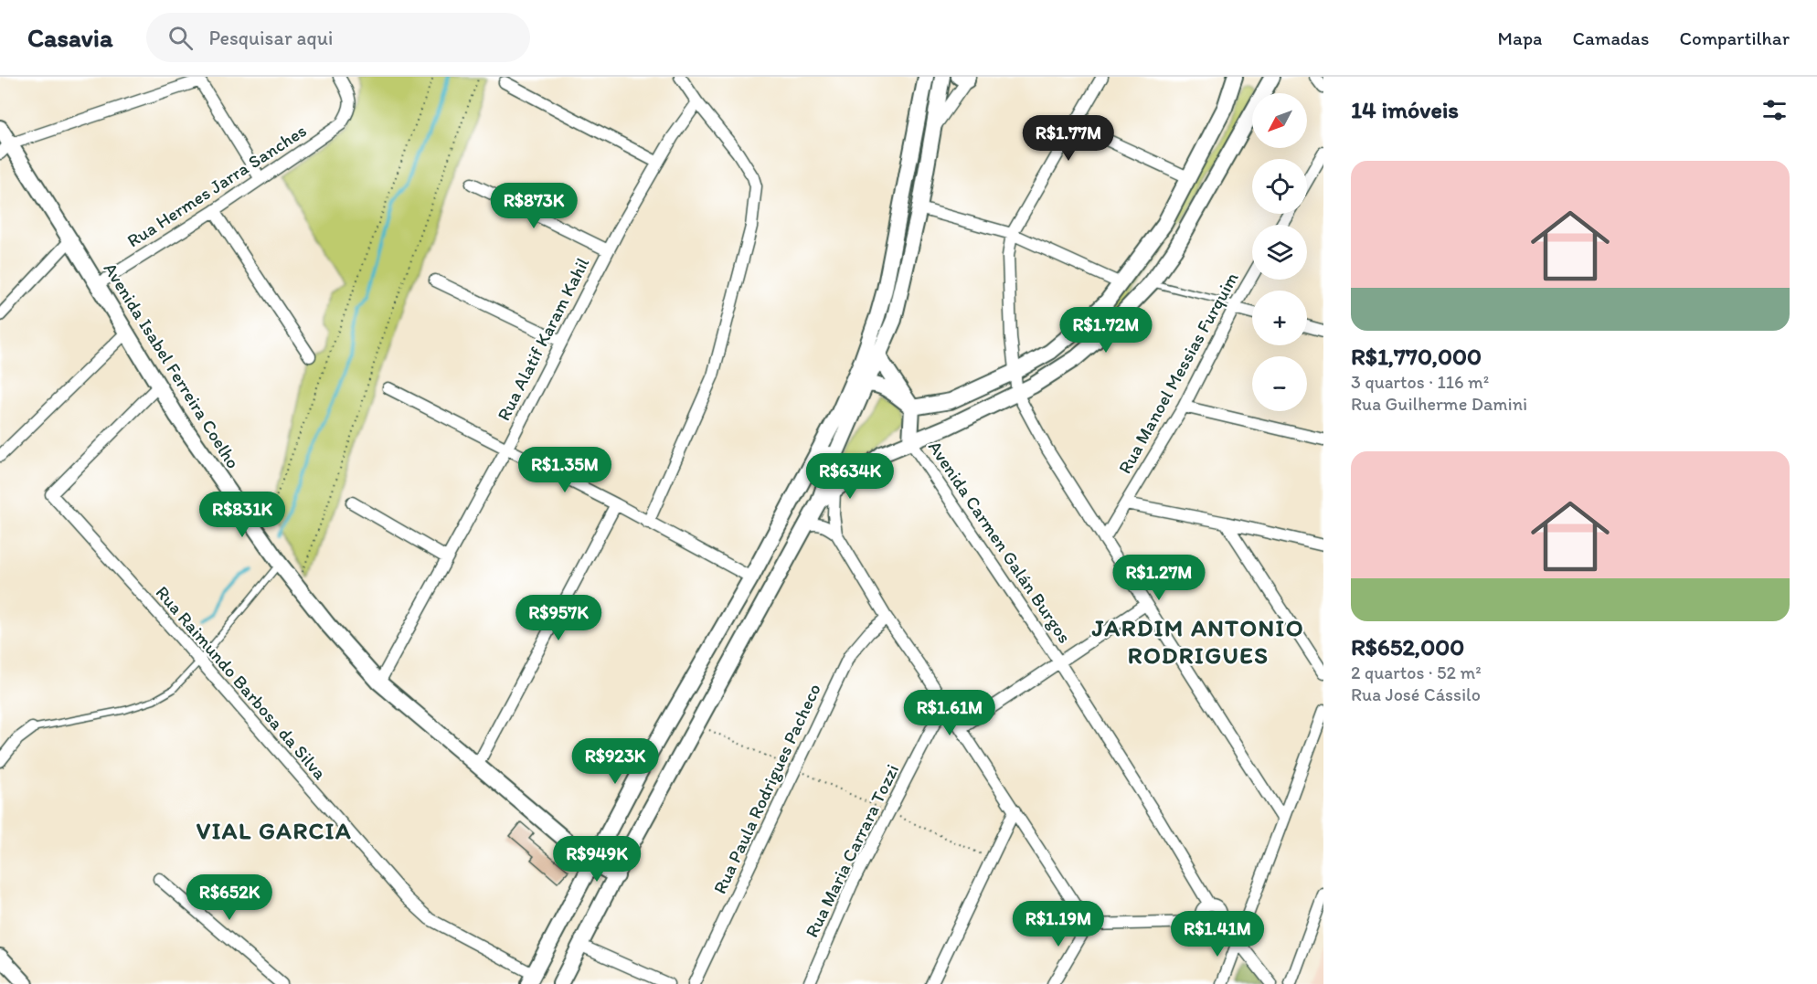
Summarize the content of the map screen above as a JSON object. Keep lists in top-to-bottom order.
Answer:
{
  "streets": {
    "street": [
      "Rua Hermes Jarra Sanches",
      "Rua Alatif Karam Kahil",
      "Avenida Isabel Ferreira Coelho",
      "Rua Manoel Messias Furquim",
      "Avenida Carmen Galán Burgos",
      "Rua Raimundo Barbosa da Silva",
      "Rua Paula Rodrigues Pacheco",
      "Rua Maria Carrara Tozzi"
    ]
  },
  "crossings": [
    ["Rua Hermes Jarra Sanches", "Avenida Isabel Ferreira Coelho"],
    ["Rua Alatif Karam Kahil", "Avenida Isabel Ferreira Coelho"],
    ["Avenida Isabel Ferreira Coelho", "Rua Raimundo Barbosa da Silva"]
  ],
  "districts": ["JARDIM ANTONIO RODRIGUES", "VIAL GARCIA"],
  "north": "bottom left",
  "page": {
    "header": "Casavia",
    "search": "Pesquisar aqui",
    "nav": ["Mapa", "Camadas", "Compartilhar"],
    "heading": "14 imóveis",
    "map_buttons": ["+", "−"],
    "price": [
      "R$1.77M",
      "R$873K",
      "R$1.72M",
      "R$1.35M",
      "R$634K",
      "R$831K",
      "R$1.27M",
      "R$957K",
      "R$1.61M",
      "R$923K",
      "R$949K",
      "R$652K",
      "R$1.19M",
      "R$1.41M"
    ],
    "list": [
      {
        "name": "R$1,770,000",
        "note": "3 quartos · 116 m² · Rua Guilherme Damini"
      },
      {
        "name": "R$652,000",
        "note": "2 quartos · 52 m² · Rua José Cássilo"
      }
    ]
  }
}
